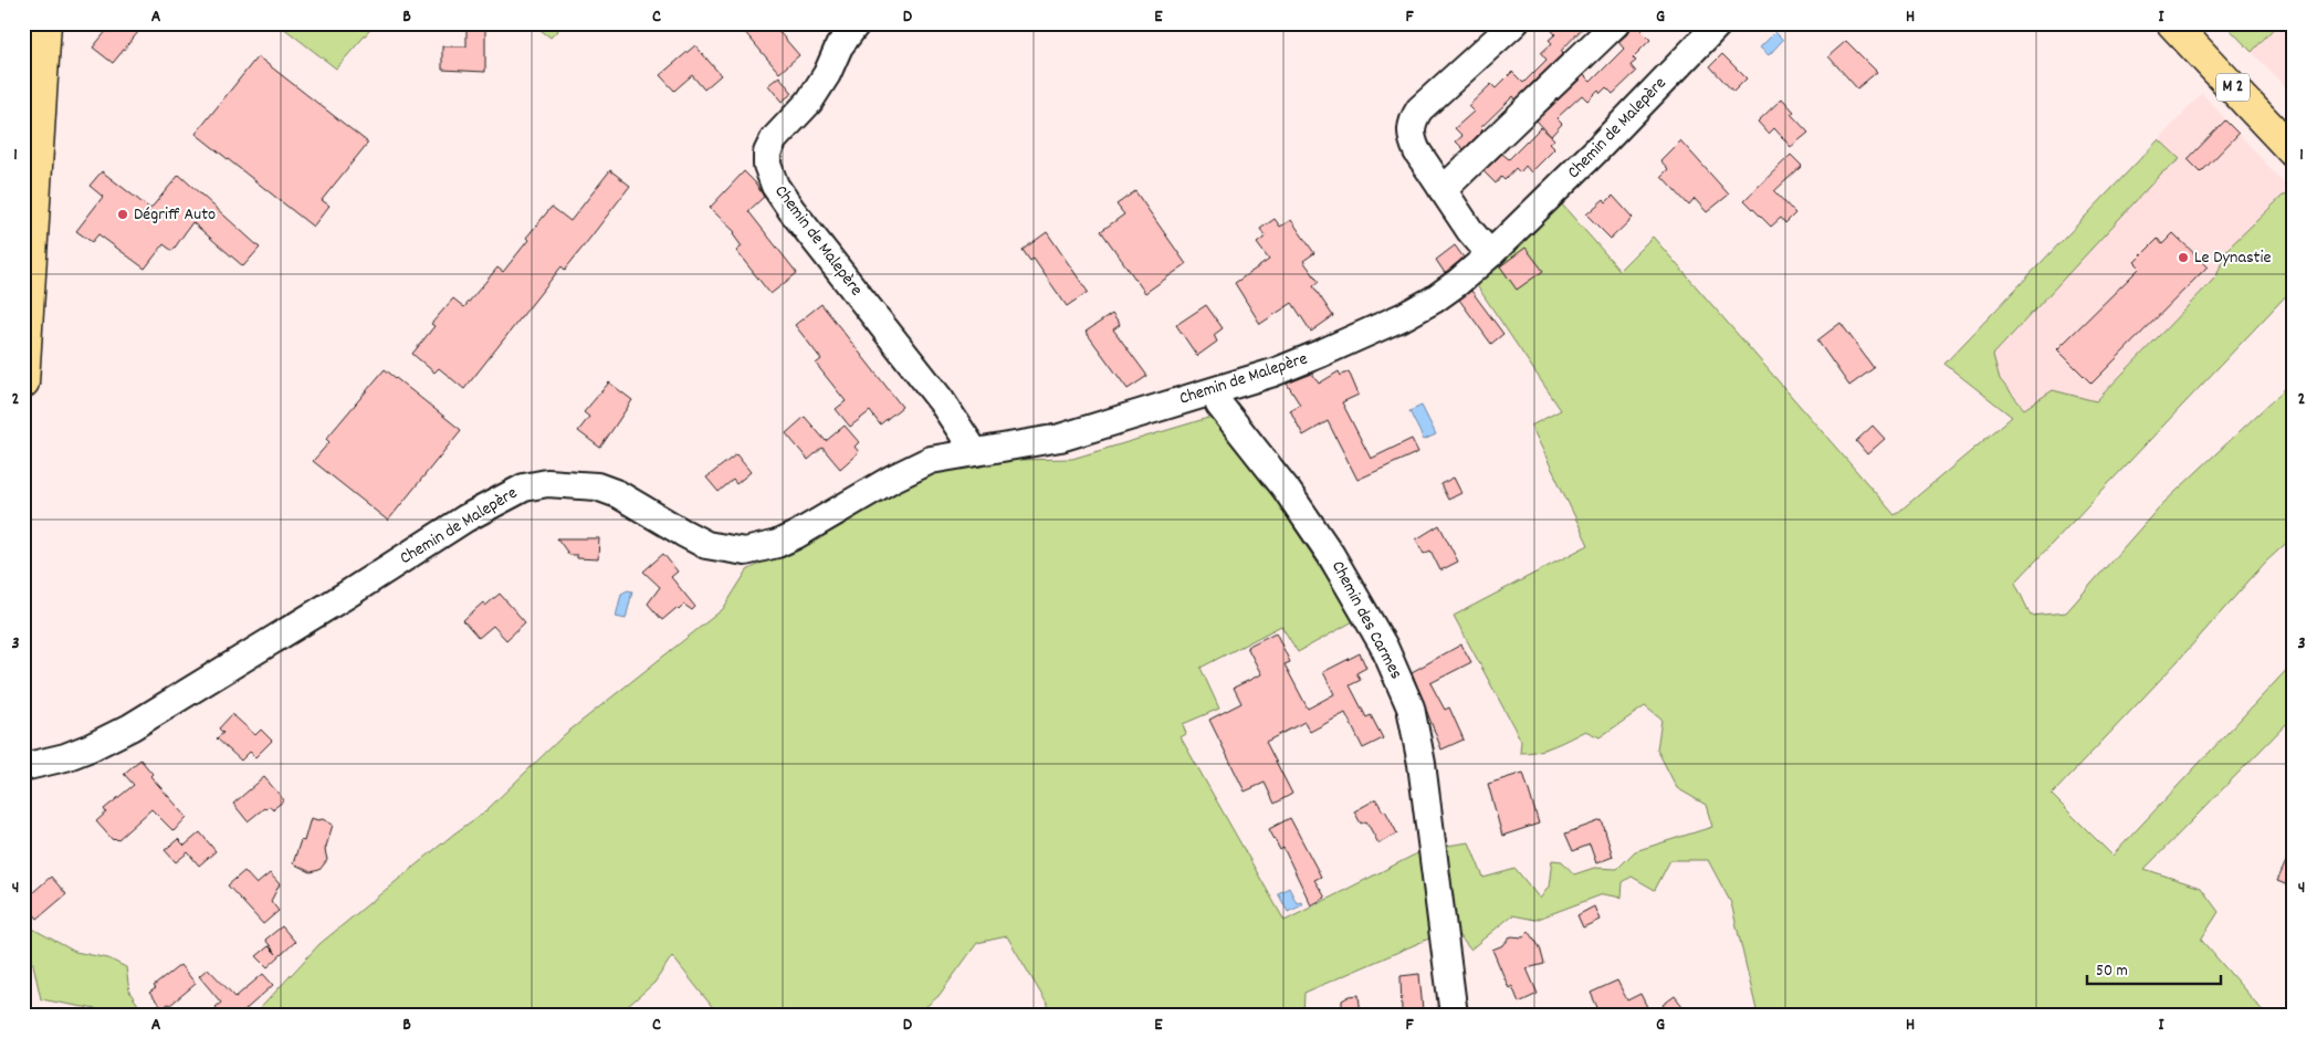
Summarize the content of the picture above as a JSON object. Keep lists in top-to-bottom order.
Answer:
{
  "streets": {
    "main road": ["M 2"],
    "street": ["Chemin de Malepère", "Chemin des Carmes"]
  },
  "crossings": [
    ["Chemin de Malepère", "Chemin des Carmes"]
  ],
  "places": ["Dégriff Auto", "Le Dynastie"],
  "scale_bar": "50 m",
  "grid": {
    "columns": [
      "A",
      "B",
      "C",
      "D",
      "E",
      "F",
      "G",
      "H",
      "I"
    ],
    "rows": [
      "1",
      "2",
      "3",
      "4"
    ]
  }
}
